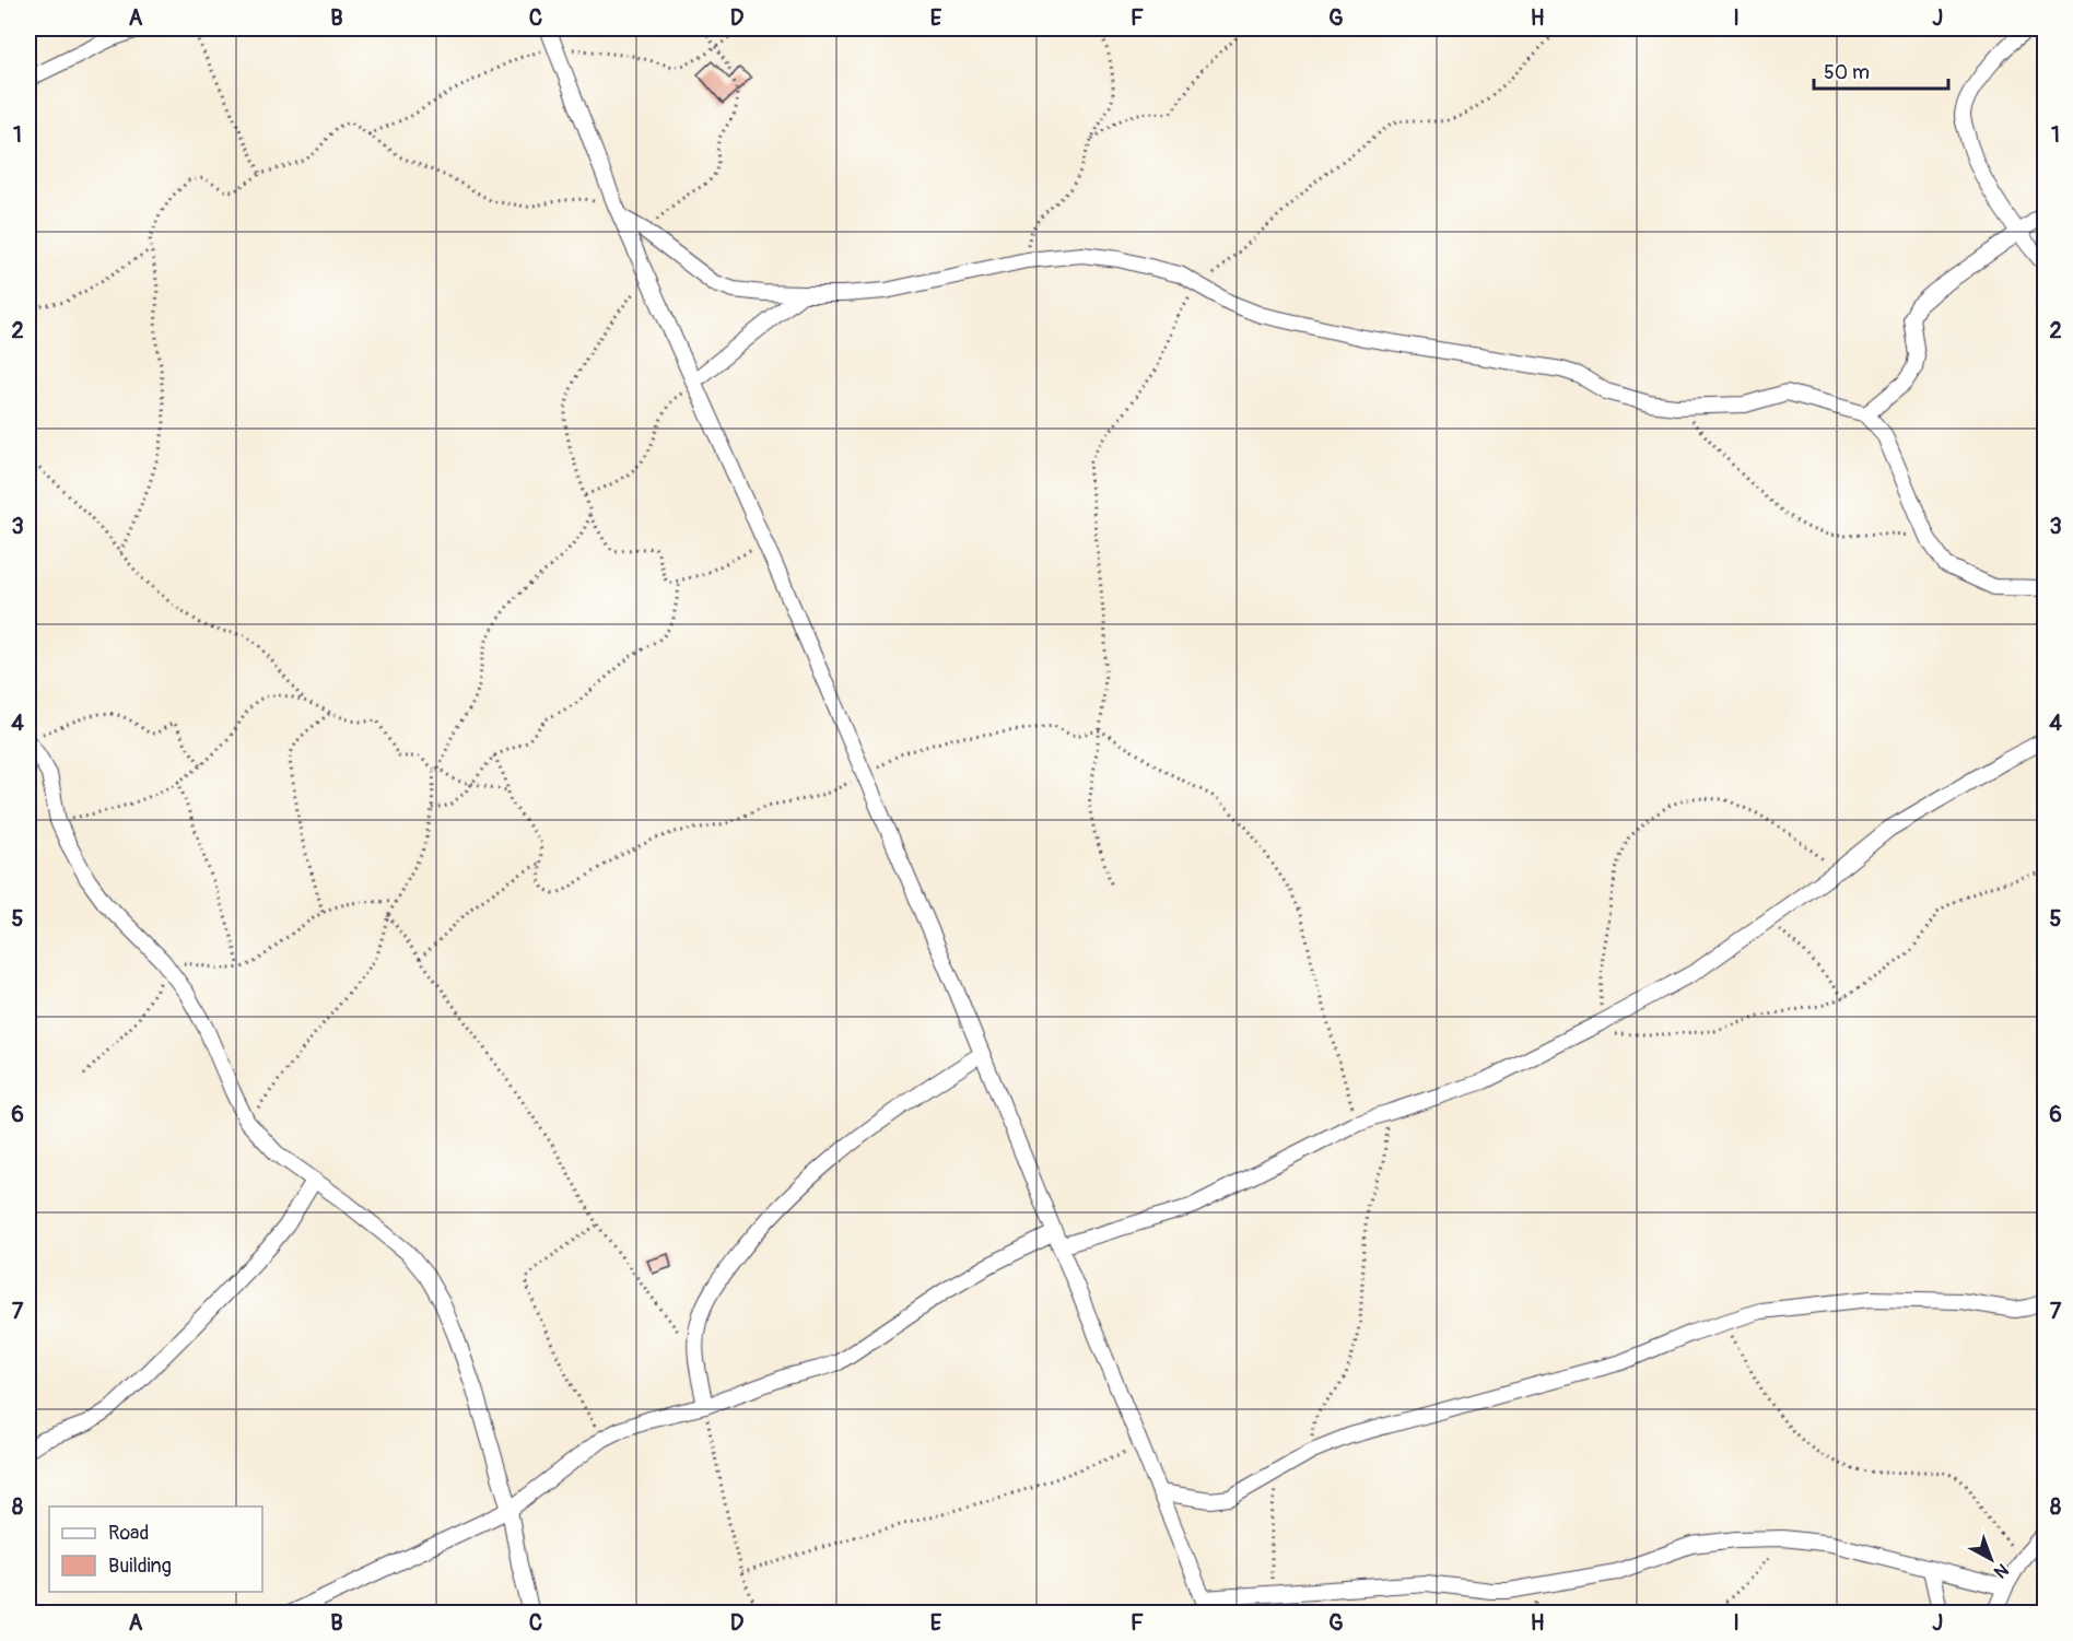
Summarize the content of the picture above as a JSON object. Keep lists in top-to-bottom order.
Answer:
{
  "legend": ["Road", "Building"],
  "scale_bar": "50 m",
  "north": "bottom right",
  "grid": {
    "columns": [
      "A",
      "B",
      "C",
      "D",
      "E",
      "F",
      "G",
      "H",
      "I",
      "J"
    ],
    "rows": [
      "1",
      "2",
      "3",
      "4",
      "5",
      "6",
      "7",
      "8"
    ]
  }
}
